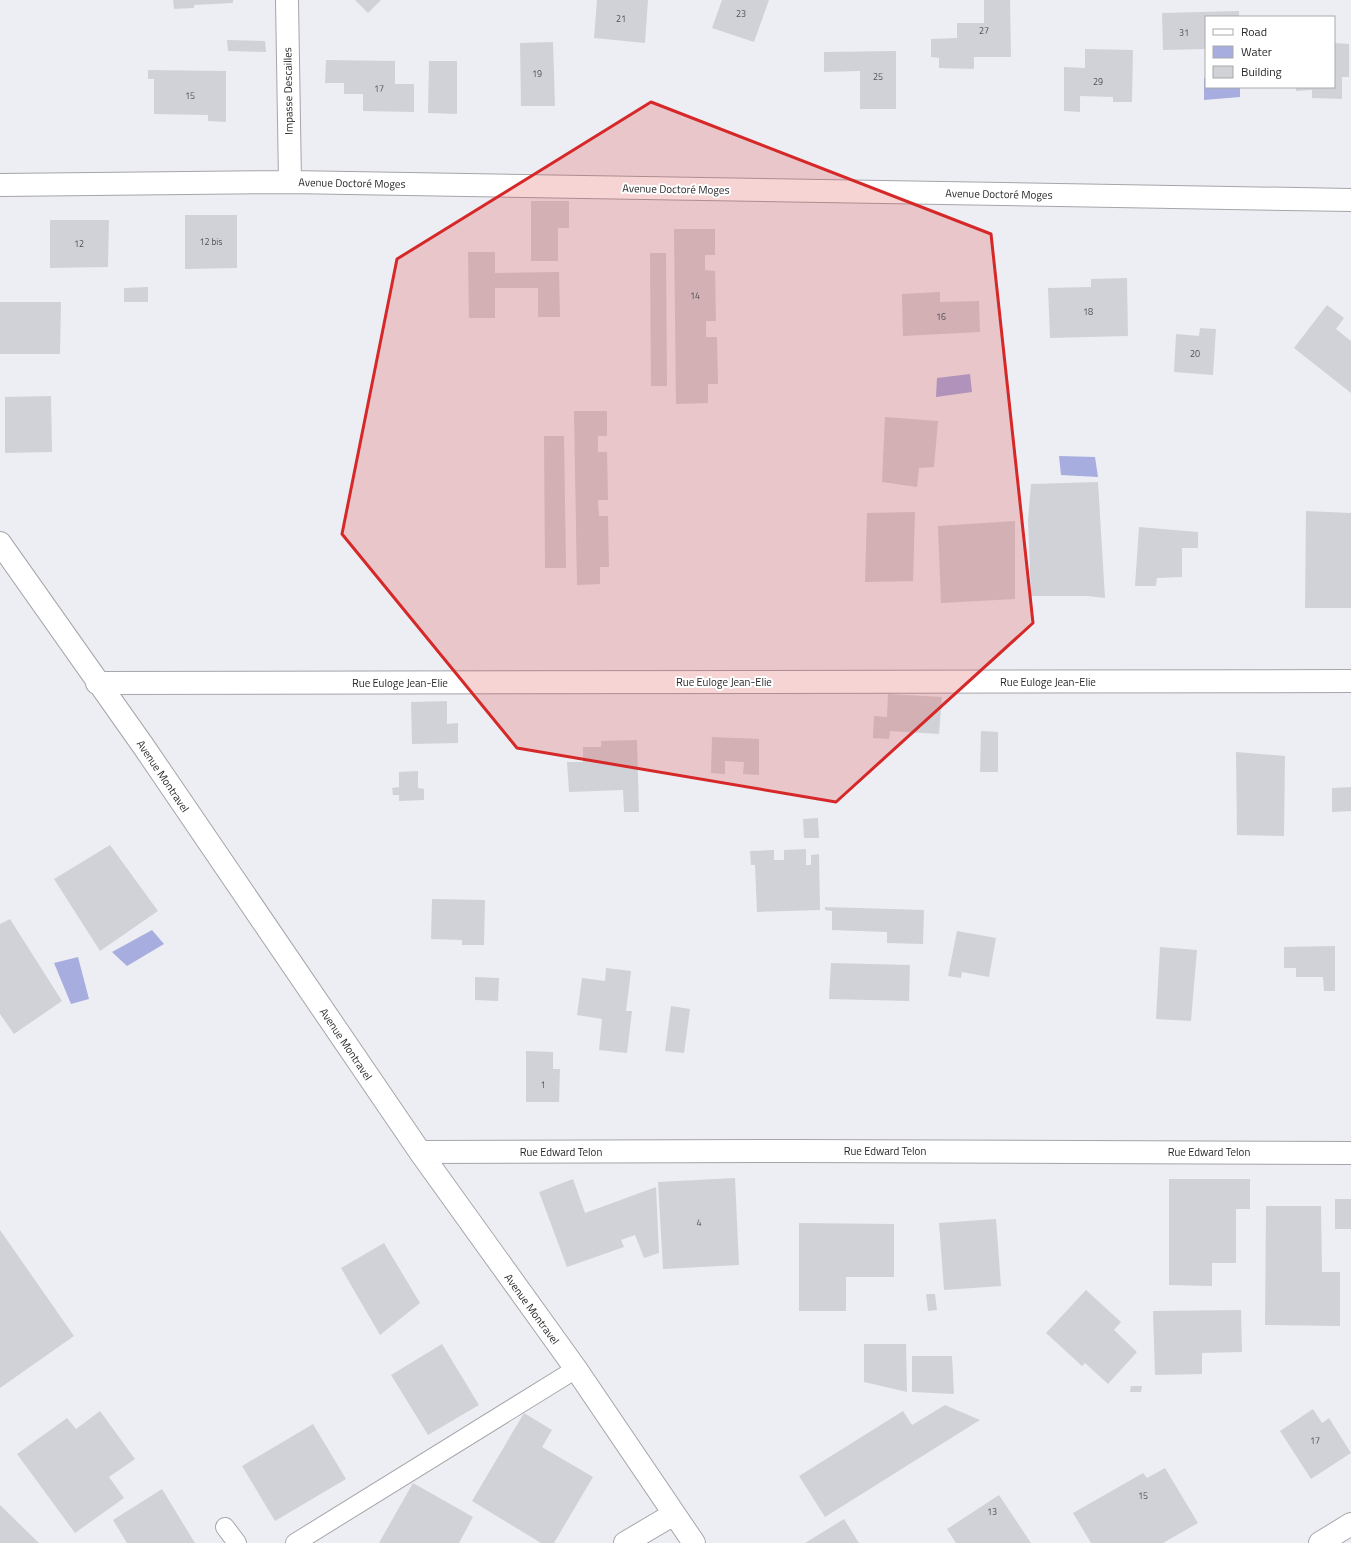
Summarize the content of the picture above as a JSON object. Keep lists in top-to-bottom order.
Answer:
{
  "streets": {
    "street": [
      "Impasse Descailles",
      "Avenue Doctoré Moges",
      "Rue Euloge Jean-Elie",
      "Avenue Montravel",
      "Rue Edward Telon"
    ]
  },
  "crossings": [
    ["Impasse Descailles", "Avenue Doctoré Moges"],
    ["Rue Euloge Jean-Elie", "Avenue Montravel"],
    ["Avenue Montravel", "Rue Edward Telon"]
  ],
  "house_numbers": [
    "23",
    "21",
    "27",
    "31",
    "19",
    "25",
    "29",
    "17",
    "15",
    "12 bis",
    "12",
    "14",
    "18",
    "16",
    "20",
    "1",
    "4",
    "17",
    "15",
    "13"
  ],
  "legend": ["Road", "Water", "Building"]
}
